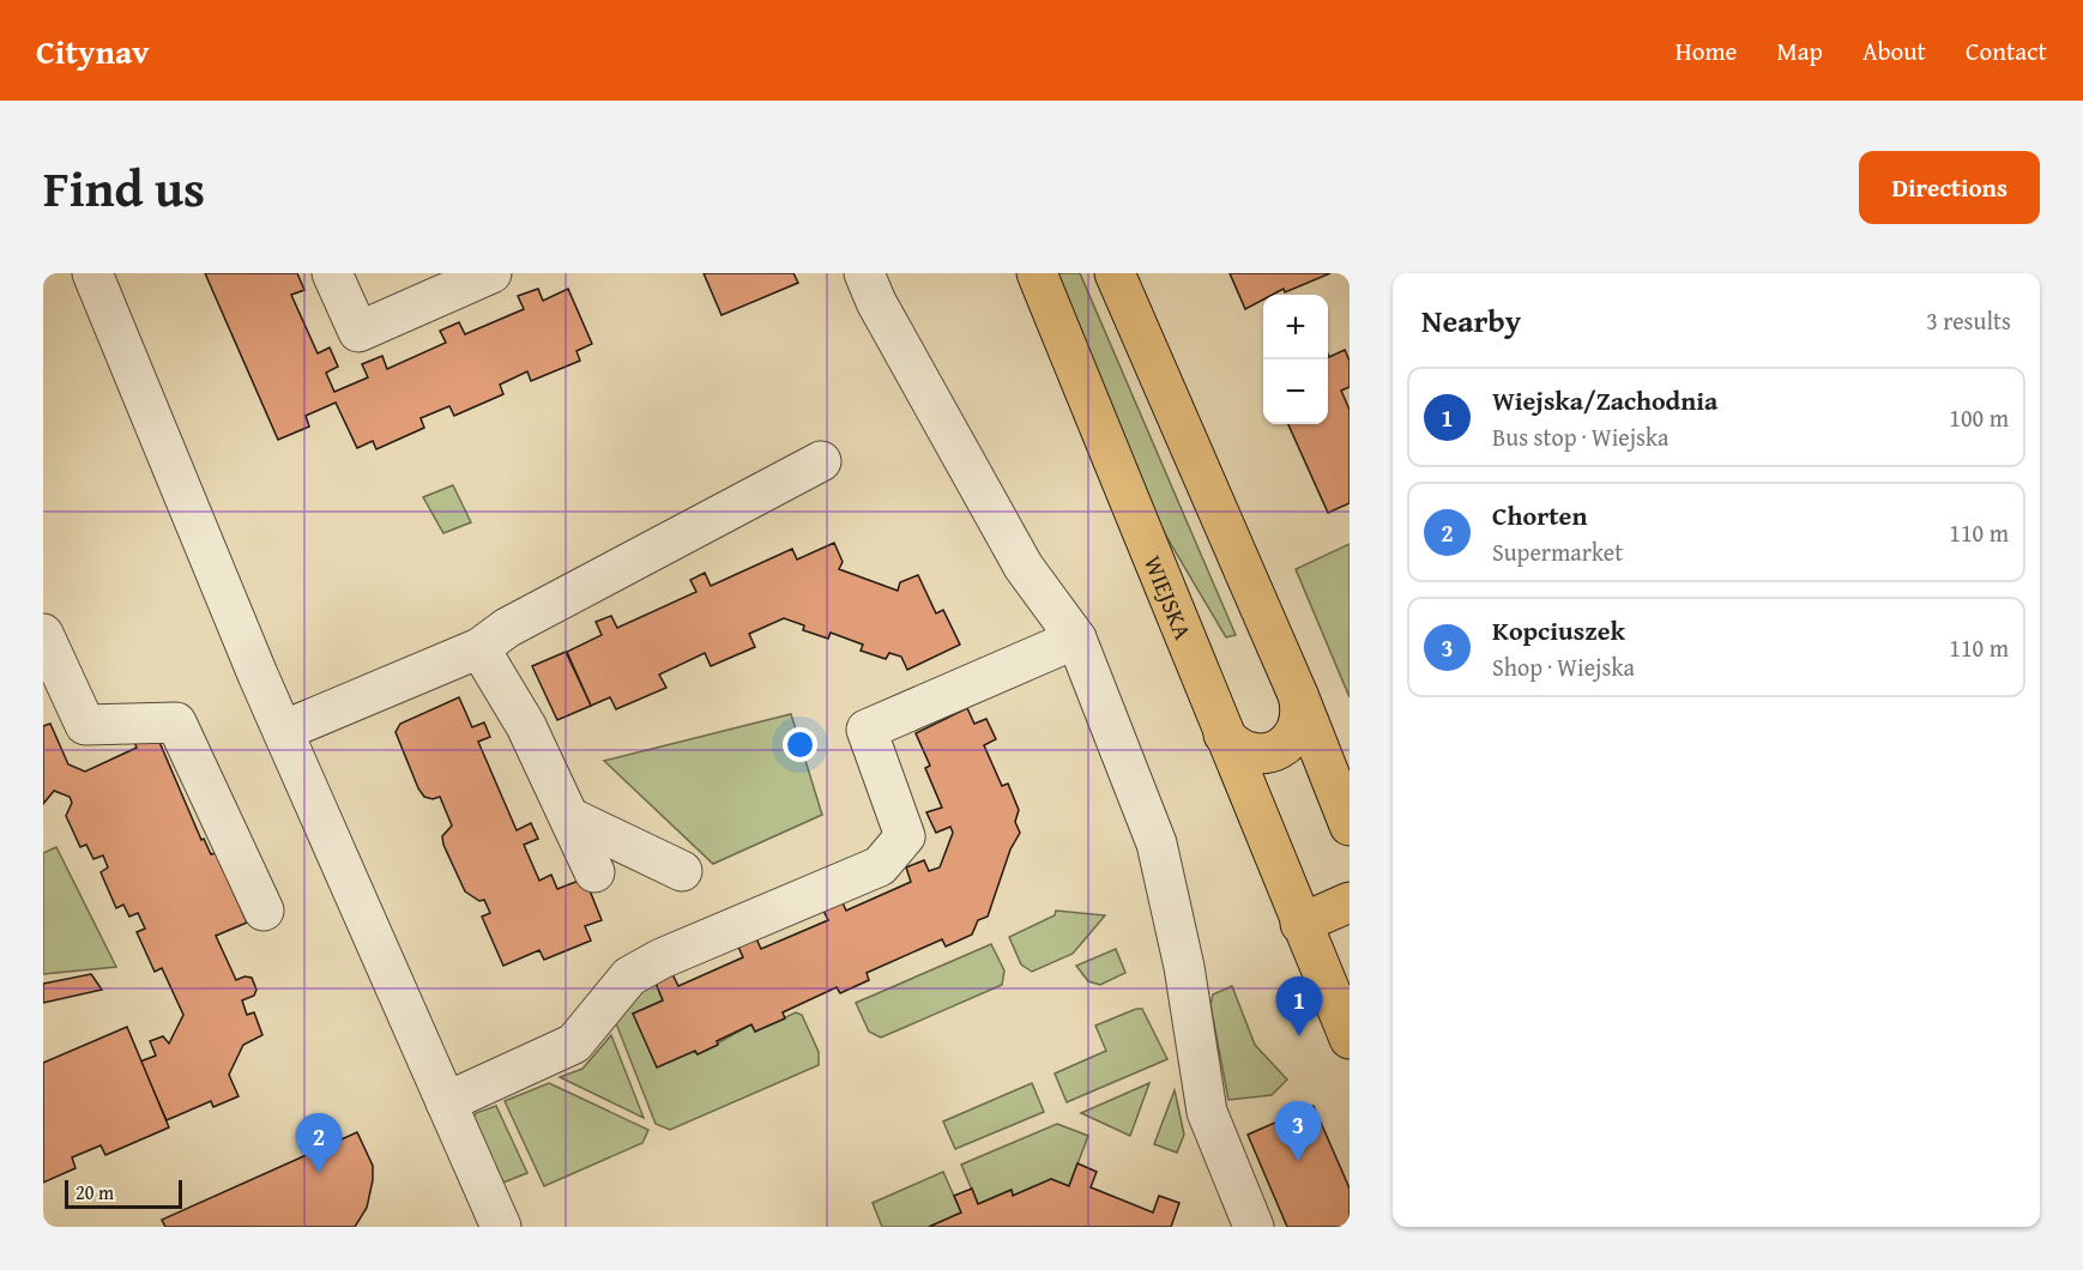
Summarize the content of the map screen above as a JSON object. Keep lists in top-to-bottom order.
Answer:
{
  "streets": {
    "main road": ["WIEJSKA"]
  },
  "scale_bar": "20 m",
  "page": {
    "header": "Citynav",
    "nav": [
      "Home",
      "Map",
      "About",
      "Contact"
    ],
    "title": "Find us",
    "buttons": "Directions",
    "heading": ["Nearby", "3 results"],
    "map_buttons": ["+", "−"],
    "list": [
      {
        "mark": "1",
        "name": "Wiejska/Zachodnia",
        "note": "Bus stop · Wiejska",
        "value": "100 m"
      },
      {
        "mark": "2",
        "name": "Chorten",
        "note": "Supermarket",
        "value": "110 m"
      },
      {
        "mark": "3",
        "name": "Kopciuszek",
        "note": "Shop · Wiejska",
        "value": "110 m"
      }
    ],
    "pins": ["1", "3", "2"],
    "scale": "20 m"
  }
}
